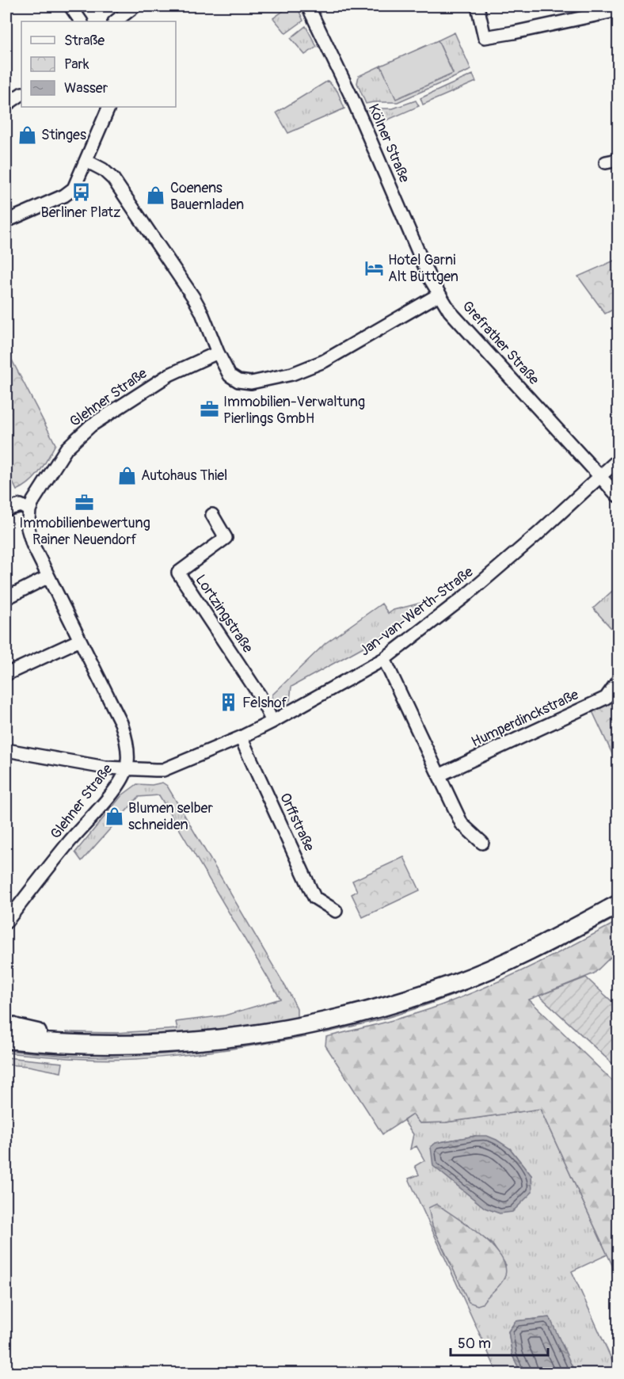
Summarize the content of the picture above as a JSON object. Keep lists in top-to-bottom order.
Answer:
{
  "streets": {
    "street": [
      "Kölner Straße",
      "Grefrather Straße",
      "Glehner Straße",
      "Jan-van-Werth-Straße",
      "Lortzingstraße",
      "Humperdinckstraße",
      "Orffstraße"
    ]
  },
  "crossings": [
    ["Kölner Straße", "Grefrather Straße"],
    ["Grefrather Straße", "Jan-van-Werth-Straße"],
    ["Glehner Straße", "Jan-van-Werth-Straße"],
    ["Jan-van-Werth-Straße", "Lortzingstraße"],
    ["Jan-van-Werth-Straße", "Orffstraße"]
  ],
  "places": {
    "shop": [
      "Stinges",
      "Coenens Bauernladen",
      "Autohaus Thiel",
      "Blumen selber schneiden"
    ],
    "bus stop": ["Berliner Platz"],
    "hotel": ["Hotel Garni Alt Büttgen"],
    "office": ["Immobilien-Verwaltung Pierlings GmbH", "Immobilienbewertung Rainer Neuendorf"],
    "building": ["Felshof"]
  },
  "legend": ["Straße", "Park", "Wasser"],
  "scale_bar": "50 m"
}
